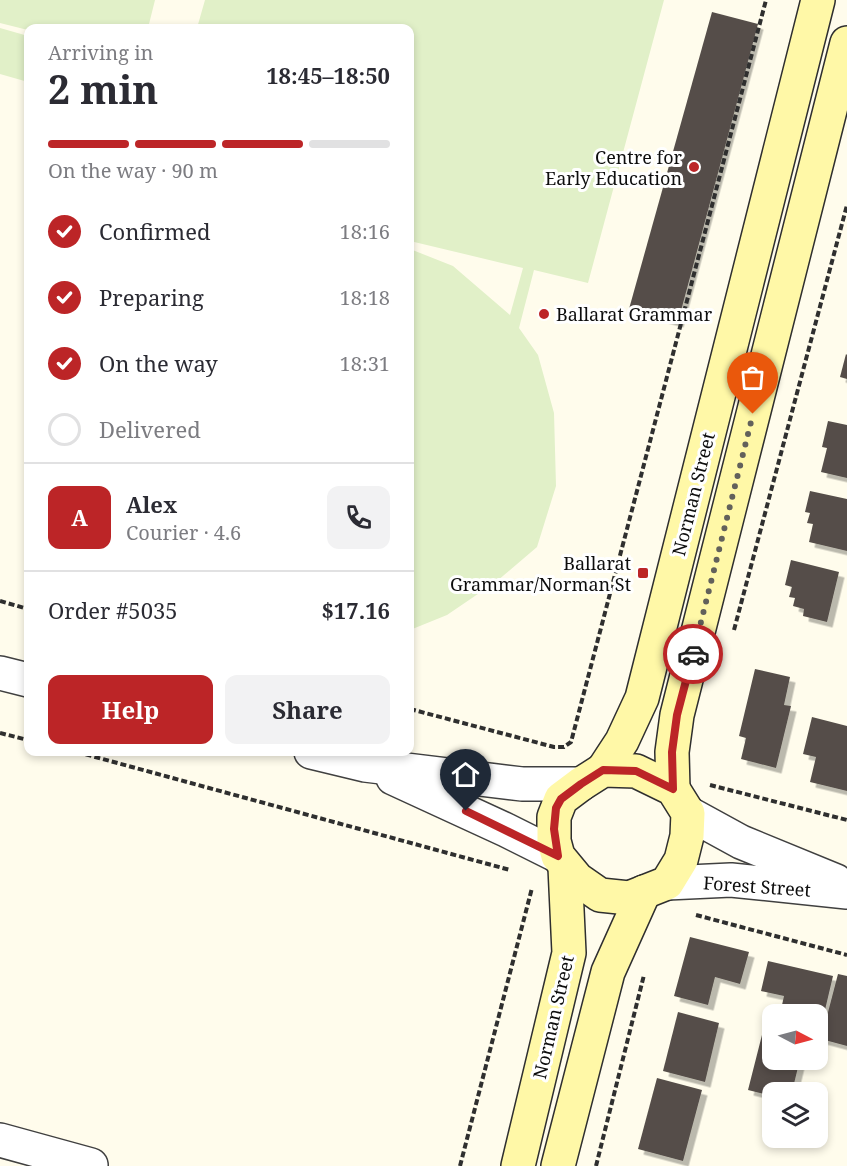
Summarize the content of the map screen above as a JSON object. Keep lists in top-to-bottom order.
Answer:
{
  "streets": {
    "main road": ["Norman Street"],
    "street": ["Forest Street"]
  },
  "crossings": [
    ["Norman Street", "Forest Street"]
  ],
  "places": {
    "other": ["Centre for Early Education", "Ballarat Grammar"],
    "transit": ["Ballarat Grammar/Norman St"]
  },
  "north": "right",
  "page": {
    "heading": ["2 min", "Arriving in", "18:45–18:50"],
    "panel": [
      "Alex",
      "Courier · 4.6",
      "Order #5035",
      "$17.16"
    ],
    "bar": "On the way · 90 m",
    "list": [
      ["Confirmed", "18:16"],
      ["Preparing", "18:18"],
      ["On the way", "18:31"],
      "Delivered"
    ],
    "round": "A",
    "buttons": ["Help", "Share"]
  }
}
